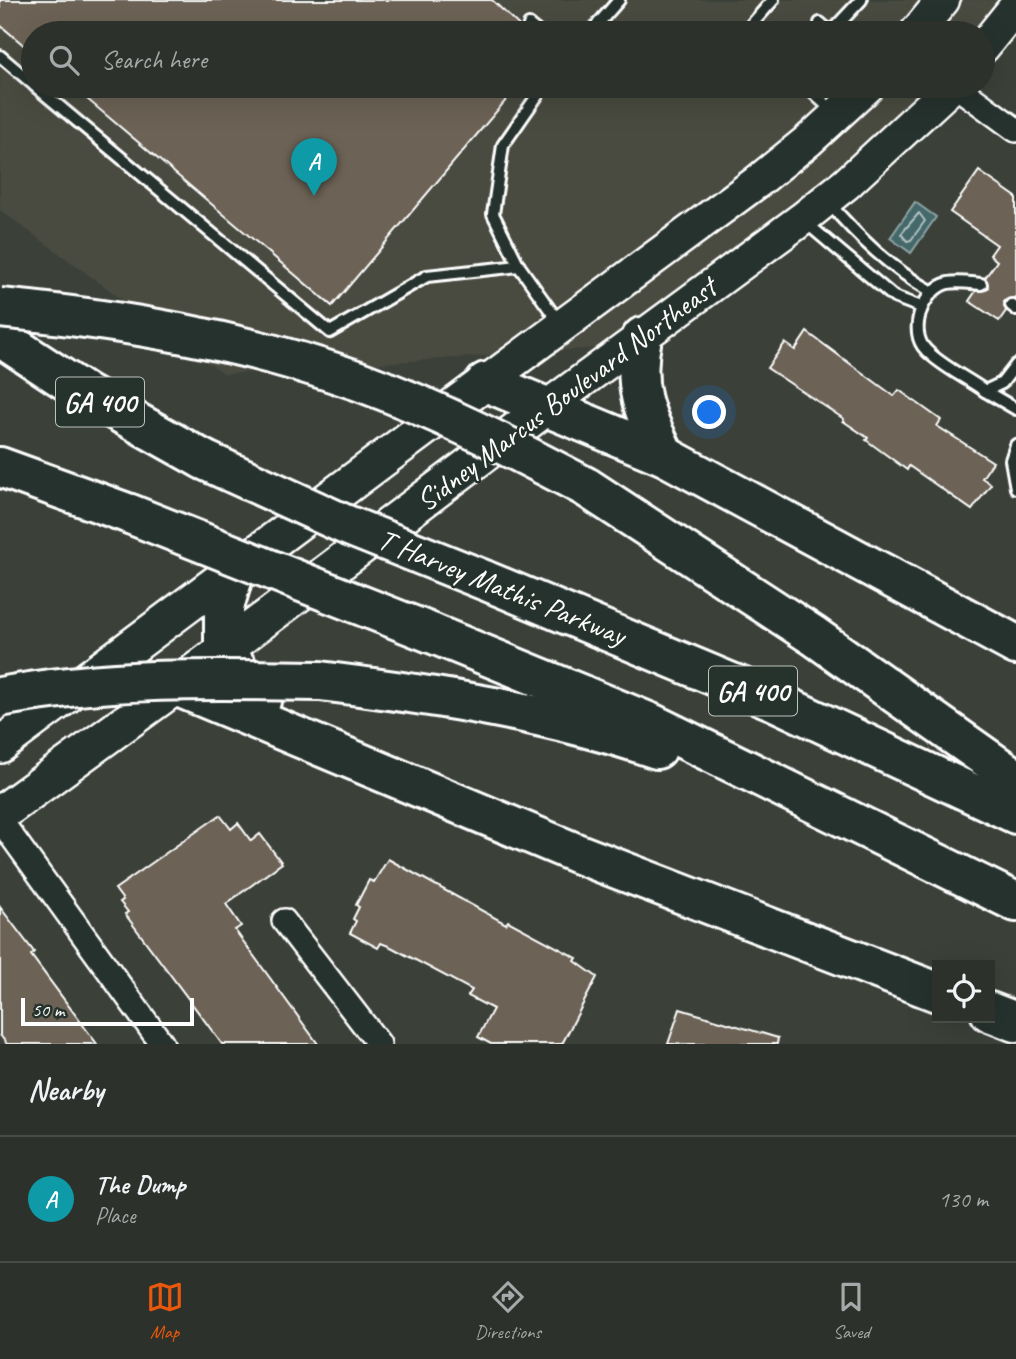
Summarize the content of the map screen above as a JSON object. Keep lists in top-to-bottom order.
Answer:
{
  "streets": {
    "highway": ["GA 400", "T Harvey Mathis Parkway"],
    "main road": ["Sidney Marcus Boulevard Northeast"]
  },
  "scale_bar": "50 m",
  "page": {
    "search": "Search here",
    "pins": "A",
    "scale": "50 m",
    "heading": "Nearby",
    "list": [
      {
        "mark": "A",
        "name": "The Dump",
        "note": "Place",
        "value": "130 m"
      }
    ],
    "nav": ["Map", "Directions", "Saved"]
  }
}
